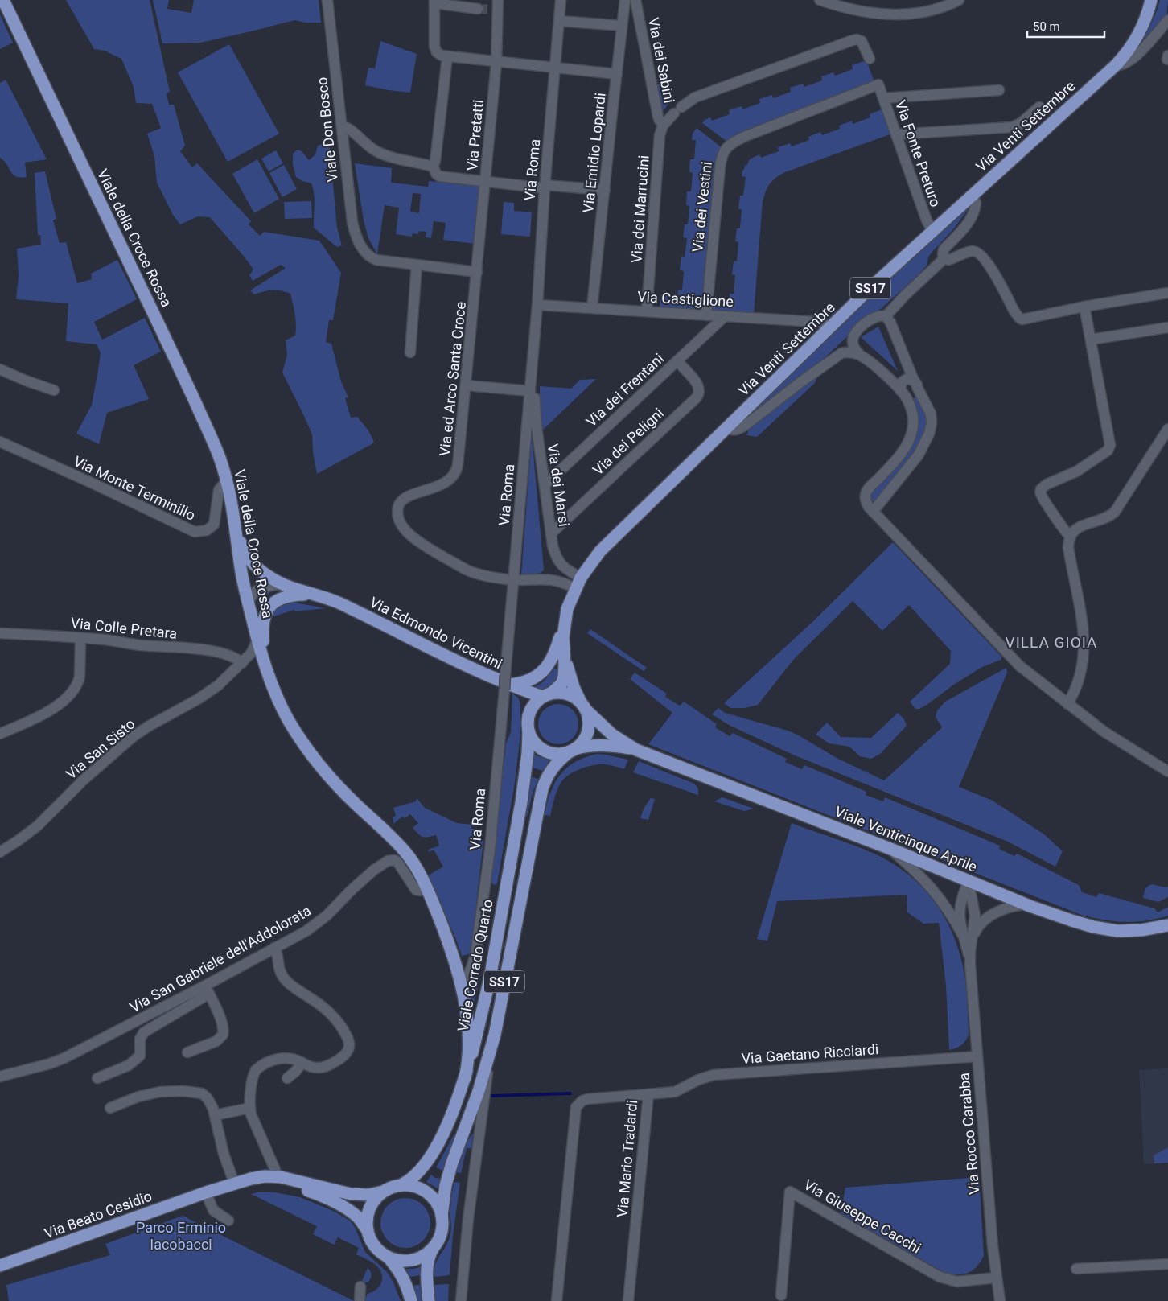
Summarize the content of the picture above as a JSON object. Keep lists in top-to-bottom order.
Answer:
{
  "streets": {
    "main road": [
      "Via Venti Settembre",
      "Viale della Croce Rossa",
      "SS17",
      "Via Edmondo Vicentini",
      "Viale Venticinque Aprile",
      "Viale Corrado Quarto",
      "Via Beato Cesidio"
    ],
    "street": [
      "Via dei Sabini",
      "Viale Don Bosco",
      "Via Pretatti",
      "Via Emidio Lopardi",
      "Via Fonte Preturo",
      "Via Roma",
      "Via dei Vestini",
      "Via dei Marrucini",
      "Via Castiglione",
      "Via ed Arco Santa Croce",
      "Via dei Frentani",
      "Via dei Peligni",
      "Via dei Marsi",
      "Via Monte Terminillo",
      "Via Colle Pretara",
      "Via San Sisto",
      "Via San Gabriele dell'Addolorata",
      "Via Gaetano Ricciardi",
      "Via Rocco Carabba",
      "Via Mario Tradardi",
      "Via Giuseppe Cacchi"
    ]
  },
  "crossings": [
    ["Via dei Sabini", "Via dei Marrucini"],
    ["Via Venti Settembre", "Via Fonte Preturo"],
    ["Via Venti Settembre", "SS17"],
    ["Via Venti Settembre", "Via Castiglione"],
    ["Via Venti Settembre", "Via dei Marsi"],
    ["Via Venti Settembre", "Via Edmondo Vicentini"],
    ["Via Venti Settembre", "Viale Venticinque Aprile"],
    ["Via Venti Settembre", "Viale Corrado Quarto"],
    ["Via Pretatti", "Via ed Arco Santa Croce"],
    ["Via Emidio Lopardi", "Via Castiglione"],
    ["Via Fonte Preturo", "Via dei Vestini"],
    ["Via Roma", "Viale della Croce Rossa"],
    ["Via Roma", "Via Castiglione"],
    ["Via Roma", "Via dei Marsi"],
    ["Via Roma", "Via Edmondo Vicentini"],
    ["Via dei Vestini", "Via Castiglione"],
    ["Via dei Marrucini", "Via Castiglione"],
    ["Viale della Croce Rossa", "Via Monte Terminillo"],
    ["Viale della Croce Rossa", "Via Edmondo Vicentini"],
    ["Viale della Croce Rossa", "Via San Sisto"],
    ["Viale della Croce Rossa", "Via San Gabriele dell'Addolorata"],
    ["Viale della Croce Rossa", "Viale Corrado Quarto"],
    ["SS17", "Via Edmondo Vicentini"],
    ["SS17", "Viale Venticinque Aprile"],
    ["SS17", "Viale Corrado Quarto"],
    ["SS17", "Via Beato Cesidio"],
    ["Via Castiglione", "Via dei Frentani"],
    ["Via dei Frentani", "Via dei Peligni"],
    ["Via dei Frentani", "Via dei Marsi"],
    ["Via dei Peligni", "Via dei Marsi"],
    ["Via Colle Pretara", "Via San Sisto"],
    ["Via Edmondo Vicentini", "Viale Venticinque Aprile"],
    ["Via Edmondo Vicentini", "Viale Corrado Quarto"],
    ["Viale Venticinque Aprile", "Viale Corrado Quarto"],
    ["Viale Venticinque Aprile", "Via Rocco Carabba"],
    ["Viale Corrado Quarto", "Via Beato Cesidio"],
    ["Via Gaetano Ricciardi", "Via Rocco Carabba"],
    ["Via Gaetano Ricciardi", "Via Mario Tradardi"],
    ["Via Rocco Carabba", "Via Giuseppe Cacchi"]
  ],
  "districts": ["VILLA GIOIA"],
  "parks": ["Parco Erminio Iacobacci"],
  "scale_bar": "50 m"
}
